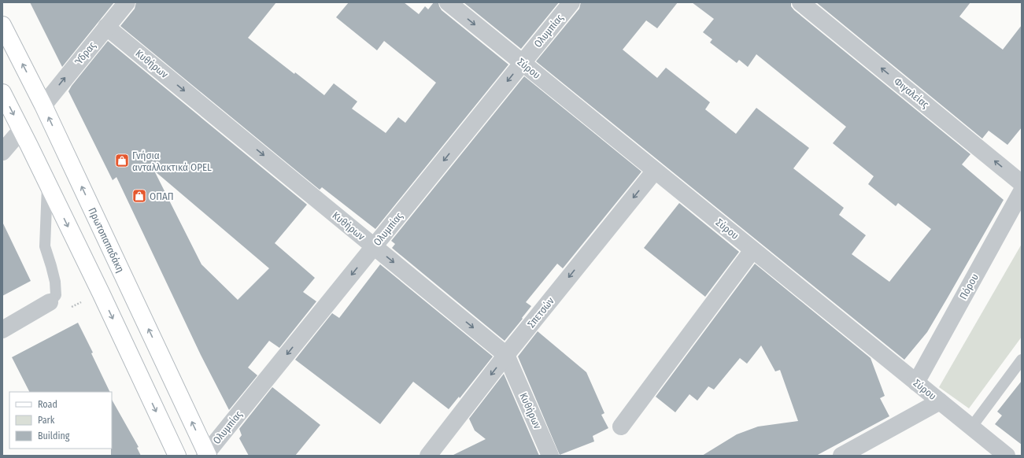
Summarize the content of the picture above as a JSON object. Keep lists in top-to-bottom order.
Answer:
{
  "streets": {
    "main road": ["Πρωτοπαπαδάκη"],
    "street": [
      "Ολυμπίας",
      "Ύδρας",
      "Κυθήρων",
      "Σύρου",
      "Φιγαλείας",
      "Πόρου",
      "Σπετσών"
    ]
  },
  "crossings": [
    ["Ολυμπίας", "Κυθήρων"],
    ["Ολυμπίας", "Σύρου"],
    ["Ολυμπίας", "Πρωτοπαπαδάκη"],
    ["Ύδρας", "Κυθήρων"],
    ["Ύδρας", "Πρωτοπαπαδάκη"],
    ["Κυθήρων", "Σπετσών"],
    ["Σύρου", "Πόρου"],
    ["Σύρου", "Σπετσών"]
  ],
  "one_way": [
    "Ολυμπίας",
    "Ύδρας",
    "Κυθήρων",
    "Φιγαλείας"
  ],
  "places": {
    "shop": ["Γνήσια ανταλλακτικά OPEL", "ΟΠΑΠ"]
  },
  "legend": ["Road", "Park", "Building"]
}
